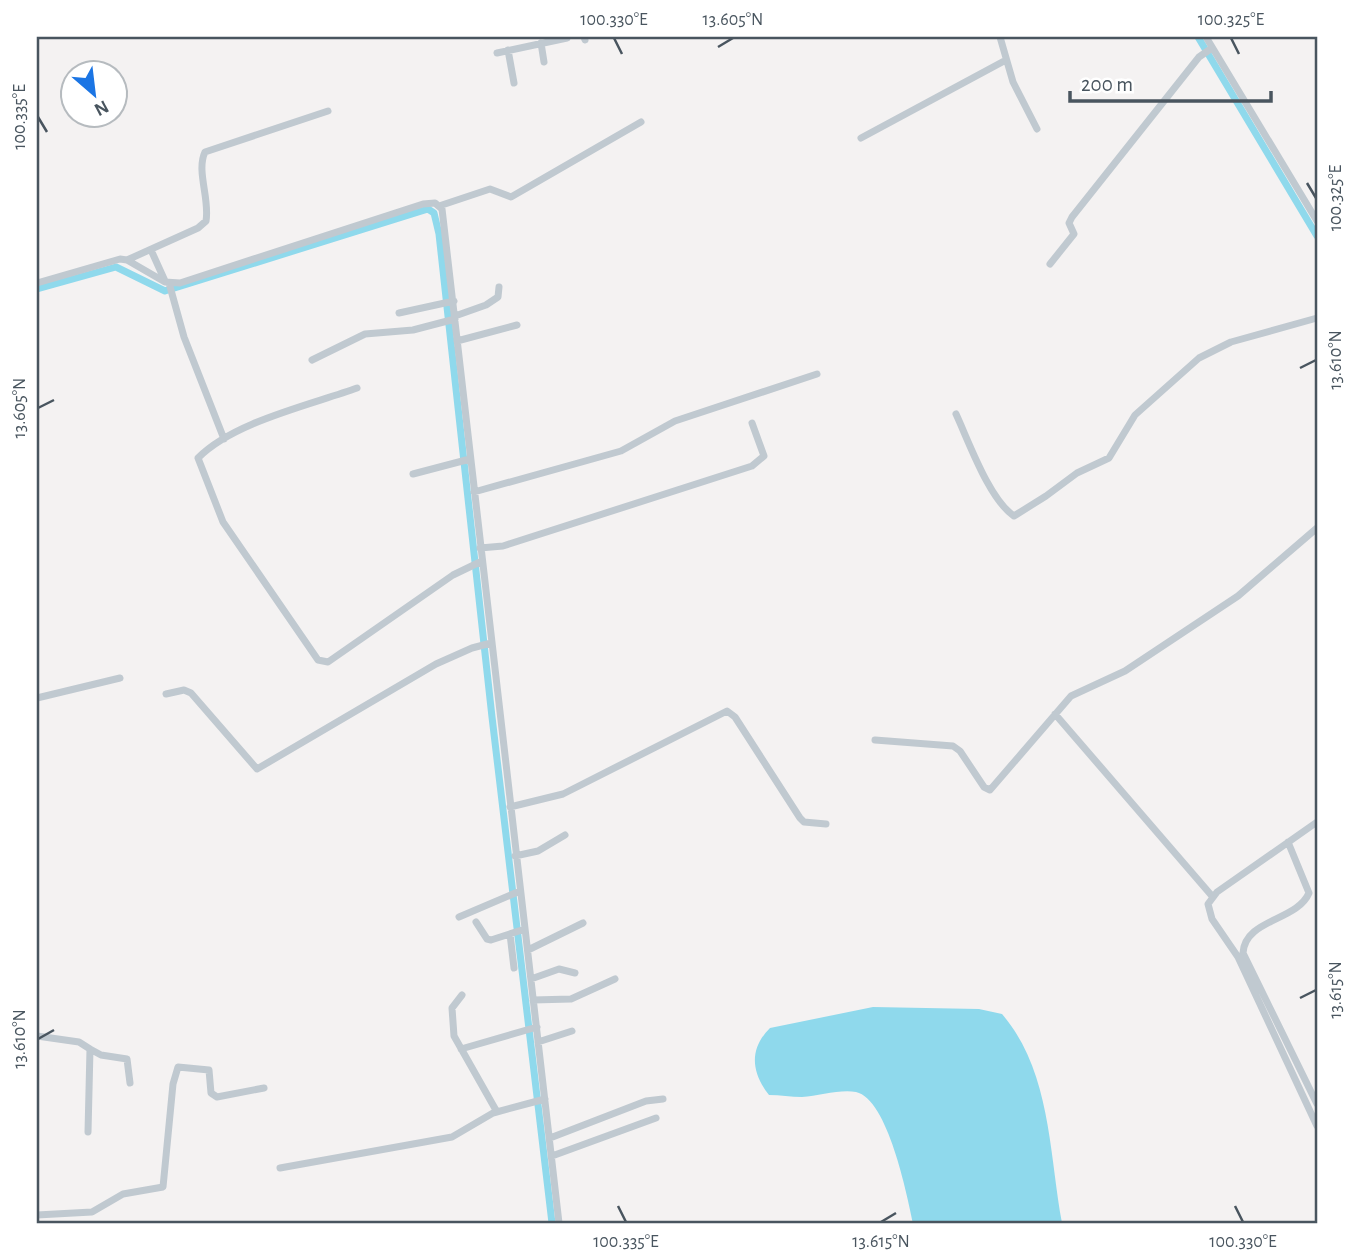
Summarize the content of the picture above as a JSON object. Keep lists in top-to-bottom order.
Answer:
{
  "scale_bar": "200 m",
  "north": "bottom right",
  "coordinates": [
    "100.330°E",
    "13.605°N",
    "100.325°E",
    "100.335°E",
    "13.610°N",
    "13.615°N"
  ]
}
